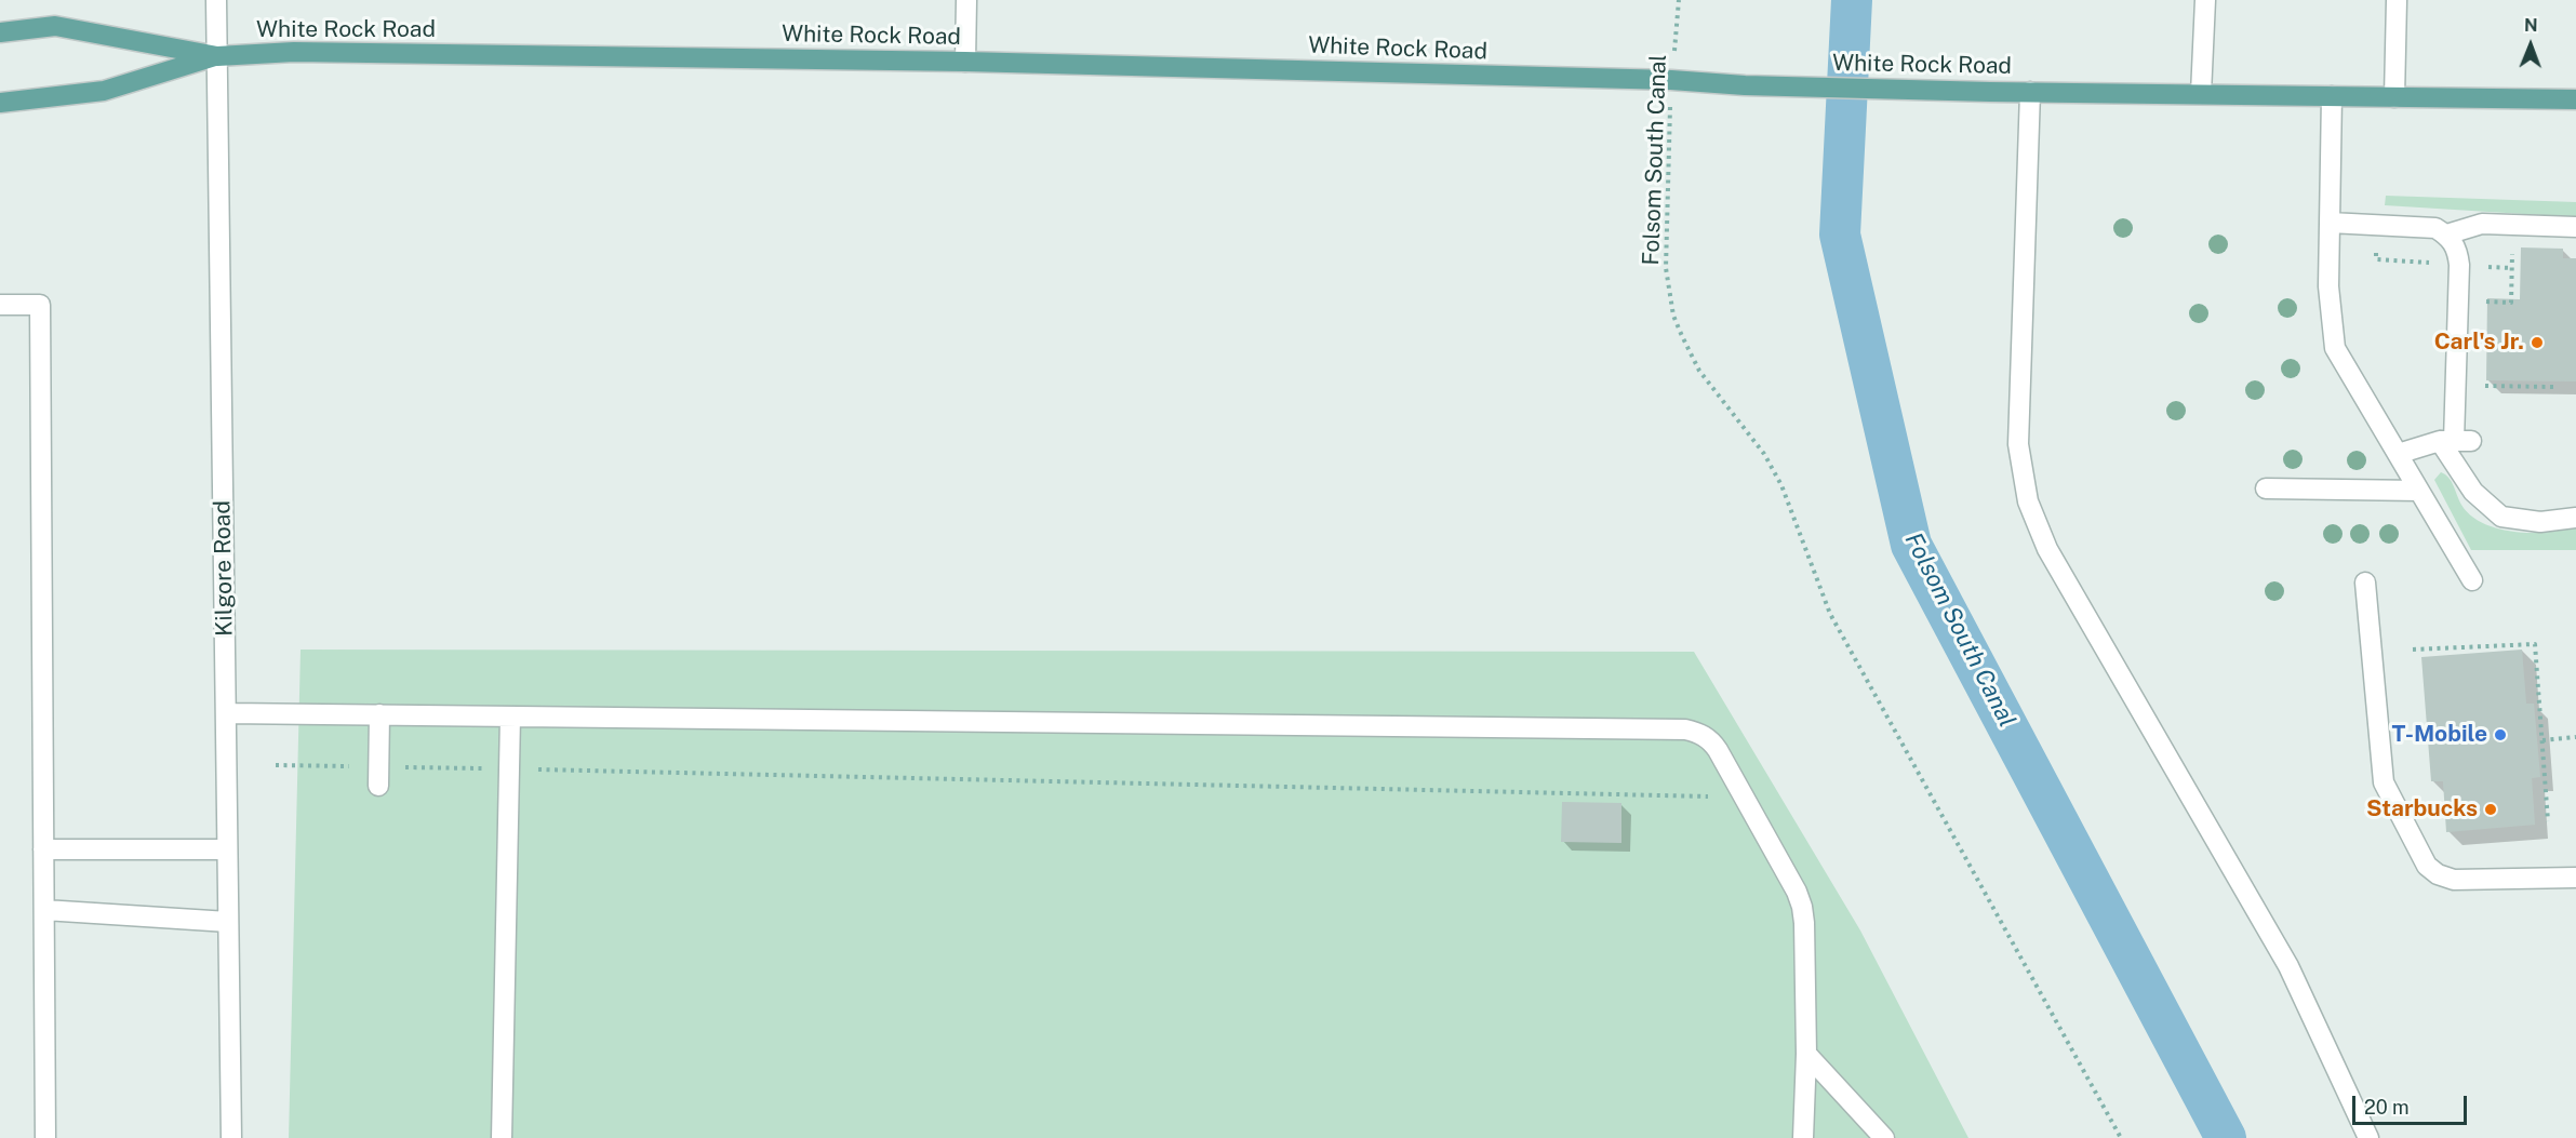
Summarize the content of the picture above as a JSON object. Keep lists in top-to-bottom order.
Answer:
{
  "streets": {
    "main road": ["White Rock Road"],
    "street": ["Kilgore Road"],
    "path": ["Folsom South Canal"]
  },
  "crossings": [
    ["White Rock Road", "Folsom South Canal"],
    ["White Rock Road", "Kilgore Road"]
  ],
  "water": ["Folsom South Canal"],
  "places": ["Carl's Jr.", "T-Mobile", "Starbucks"],
  "scale_bar": "20 m",
  "north": "top"
}
